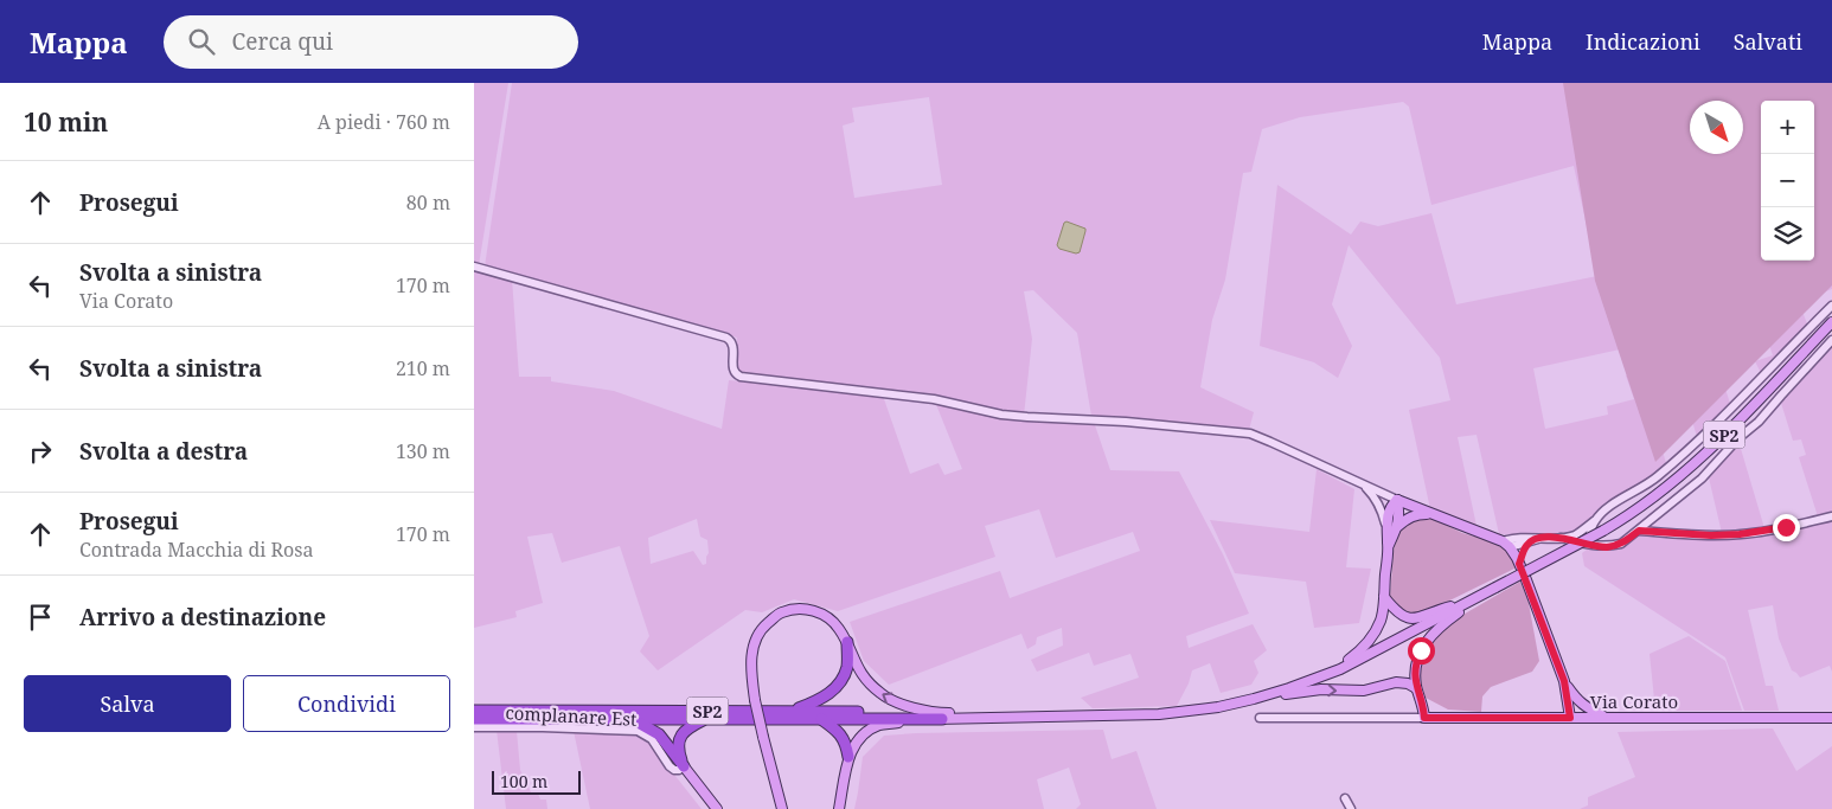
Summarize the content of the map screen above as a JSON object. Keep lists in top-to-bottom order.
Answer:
{
  "streets": {
    "highway": ["SP2"],
    "main road": ["Via Corato"],
    "street": ["complanare Est"]
  },
  "scale_bar": "100 m",
  "north": "bottom right",
  "page": {
    "header": "Mappa",
    "search": "Cerca qui",
    "nav": ["Mappa", "Indicazioni", "Salvati"],
    "heading": ["10 min", "A piedi · 760 m"],
    "map_buttons": ["+", "−"],
    "list": [
      ["Prosegui", "80 m"],
      ["Svolta a sinistra", "Via Corato", "170 m"],
      ["Svolta a sinistra", "210 m"],
      ["Svolta a destra", "130 m"],
      ["Prosegui", "Contrada Macchia di Rosa", "170 m"],
      "Arrivo a destinazione"
    ],
    "buttons": ["Salva", "Condividi"],
    "scale": "100 m"
  }
}
